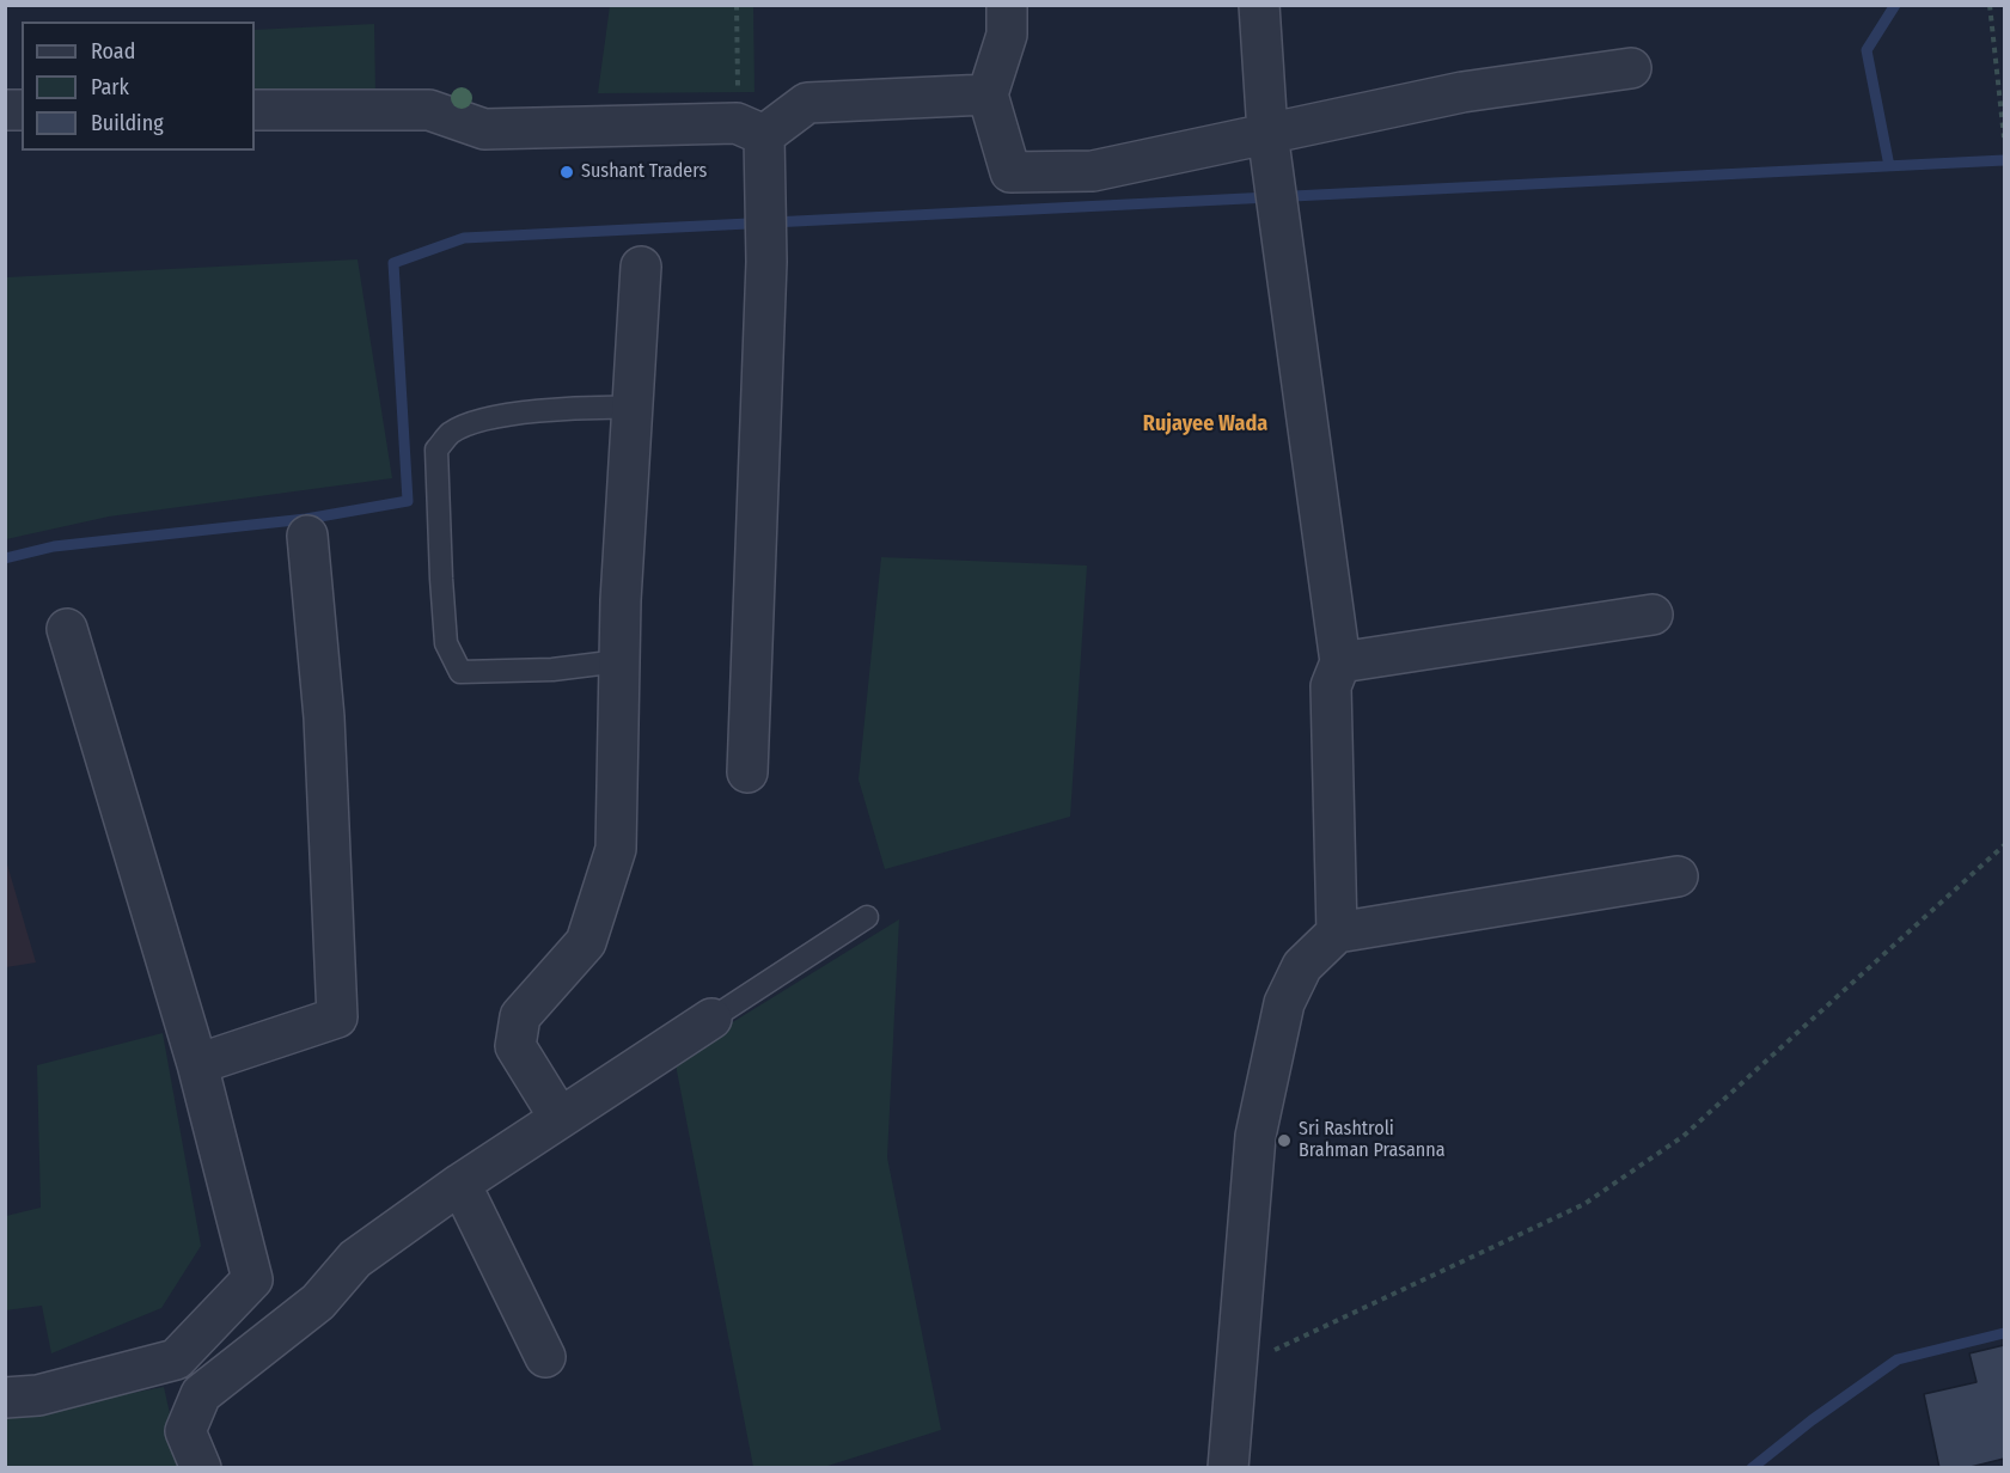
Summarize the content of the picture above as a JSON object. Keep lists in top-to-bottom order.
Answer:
{
  "districts": ["Rujayee Wada"],
  "places": ["Sushant Traders", "Sri Rashtroli Brahman Prasanna"],
  "legend": ["Road", "Park", "Building"]
}
